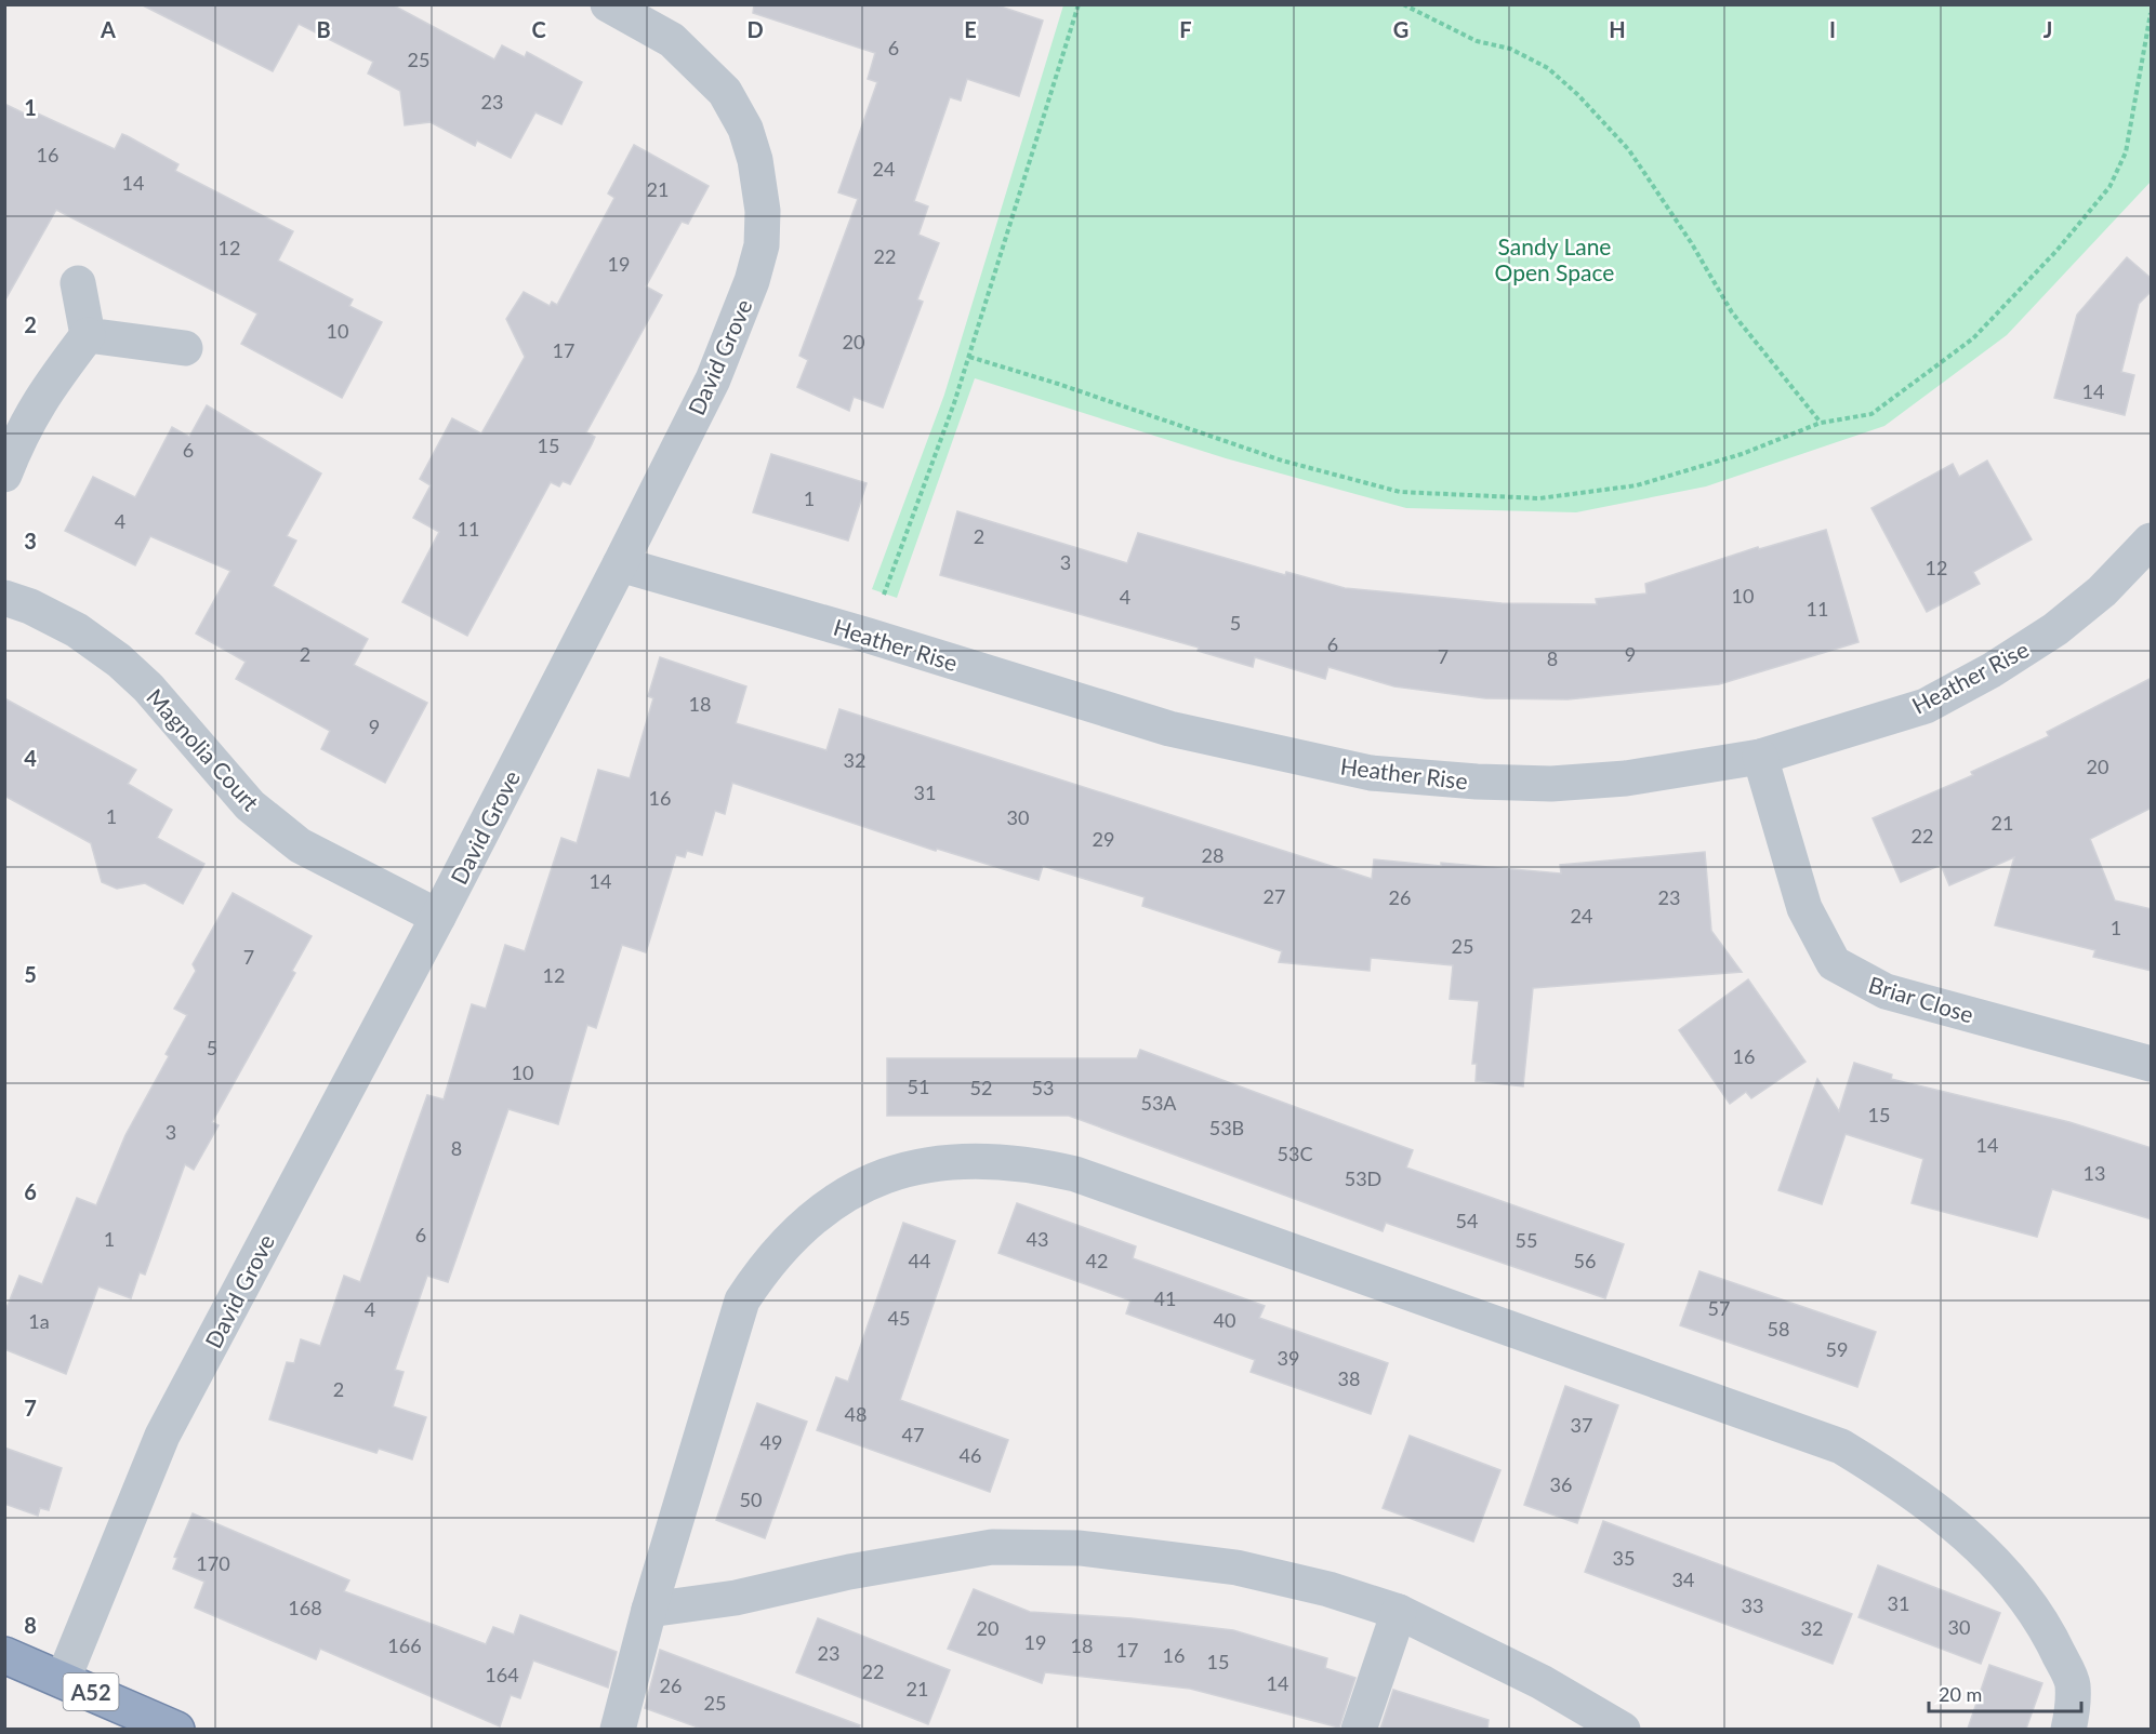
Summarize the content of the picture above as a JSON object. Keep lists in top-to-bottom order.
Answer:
{
  "streets": {
    "highway": ["A52"],
    "street": [
      "David Grove",
      "Heather Rise",
      "Magnolia Court",
      "Briar Close"
    ]
  },
  "crossings": [
    ["David Grove", "Heather Rise"],
    ["David Grove", "Magnolia Court"],
    ["David Grove", "A52"],
    ["Heather Rise", "Briar Close"]
  ],
  "parks": ["Sandy Lane Open Space"],
  "house_numbers": [
    "6",
    "25",
    "23",
    "16",
    "24",
    "14",
    "21",
    "12",
    "22",
    "19",
    "10",
    "20",
    "17",
    "14",
    "15",
    "6",
    "1",
    "4",
    "11",
    "2",
    "3",
    "12",
    "10",
    "4",
    "11",
    "5",
    "6",
    "2",
    "9",
    "7",
    "8",
    "18",
    "9",
    "32",
    "20",
    "31",
    "16",
    "1",
    "30",
    "21",
    "22",
    "29",
    "28",
    "14",
    "27",
    "26",
    "23",
    "24",
    "1",
    "25",
    "7",
    "12",
    "5",
    "16",
    "10",
    "51",
    "52",
    "53",
    "53A",
    "15",
    "53B",
    "3",
    "14",
    "8",
    "53C",
    "13",
    "53D",
    "54",
    "6",
    "1",
    "43",
    "55",
    "44",
    "42",
    "56",
    "41",
    "57",
    "4",
    "45",
    "40",
    "1a",
    "58",
    "59",
    "39",
    "38",
    "2",
    "48",
    "37",
    "47",
    "49",
    "46",
    "36",
    "50",
    "35",
    "170",
    "34",
    "31",
    "33",
    "168",
    "30",
    "20",
    "32",
    "19",
    "166",
    "18",
    "17",
    "23",
    "16",
    "15",
    "22",
    "164",
    "14",
    "26",
    "21",
    "25"
  ],
  "scale_bar": "20 m",
  "grid": {
    "columns": [
      "A",
      "B",
      "C",
      "D",
      "E",
      "F",
      "G",
      "H",
      "I",
      "J"
    ],
    "rows": [
      "1",
      "2",
      "3",
      "4",
      "5",
      "6",
      "7",
      "8"
    ]
  }
}
